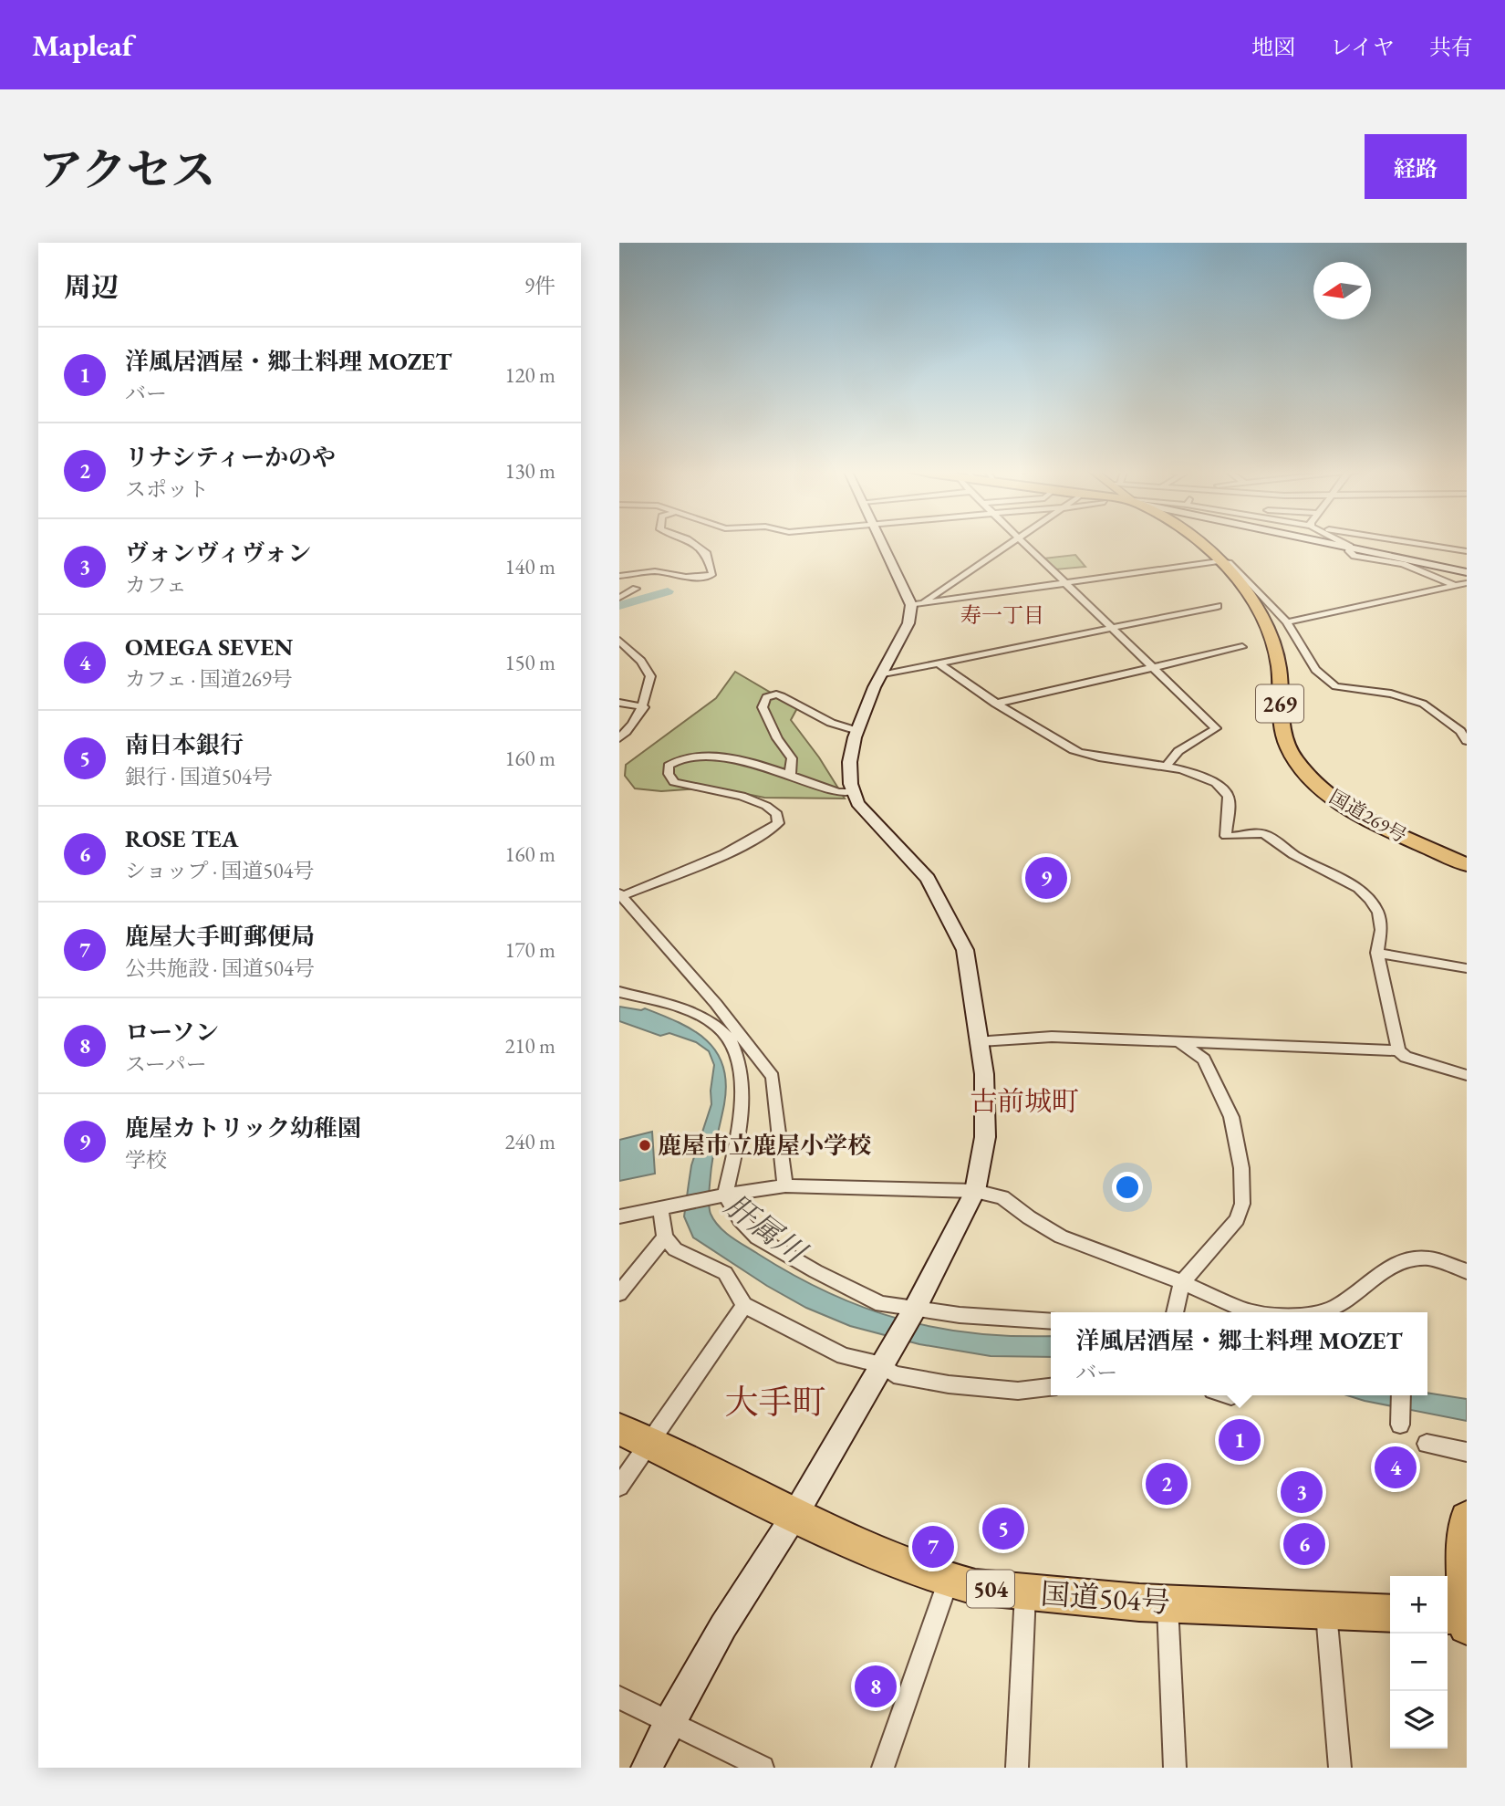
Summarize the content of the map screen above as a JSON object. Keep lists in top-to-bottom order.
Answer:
{
  "streets": {
    "highway": [
      "269",
      "国道269号",
      "504",
      "国道504号"
    ]
  },
  "districts": ["寿一丁目", "古前城町", "大手町"],
  "water": ["肝属川"],
  "places": ["鹿屋市立鹿屋小学校"],
  "north": "left",
  "page": {
    "header": "Mapleaf",
    "nav": ["地図", "レイヤ", "共有"],
    "title": "アクセス",
    "buttons": "経路",
    "heading": ["周辺", "9件"],
    "list": [
      {
        "mark": "1",
        "name": "洋風居酒屋・郷土料理 MOZET",
        "note": "バー",
        "value": "120 m"
      },
      {
        "mark": "2",
        "name": "リナシティーかのや",
        "note": "スポット",
        "value": "130 m"
      },
      {
        "mark": "3",
        "name": "ヴォンヴィヴォン",
        "note": "カフェ",
        "value": "140 m"
      },
      {
        "mark": "4",
        "name": "OMEGA SEVEN",
        "note": "カフェ · 国道269号",
        "value": "150 m"
      },
      {
        "mark": "5",
        "name": "南日本銀行",
        "note": "銀行 · 国道504号",
        "value": "160 m"
      },
      {
        "mark": "6",
        "name": "ROSE TEA",
        "note": "ショップ · 国道504号",
        "value": "160 m"
      },
      {
        "mark": "7",
        "name": "鹿屋大手町郵便局",
        "note": "公共施設 · 国道504号",
        "value": "170 m"
      },
      {
        "mark": "8",
        "name": "ローソン",
        "note": "スーパー",
        "value": "210 m"
      },
      {
        "mark": "9",
        "name": "鹿屋カトリック幼稚園",
        "note": "学校",
        "value": "240 m"
      }
    ],
    "pins": [
      "9",
      "1",
      "4",
      "2",
      "3",
      "5",
      "6",
      "7",
      "8"
    ],
    "popup": ["洋風居酒屋・郷土料理 MOZET", "バー"],
    "map_buttons": ["+", "−"]
  }
}
